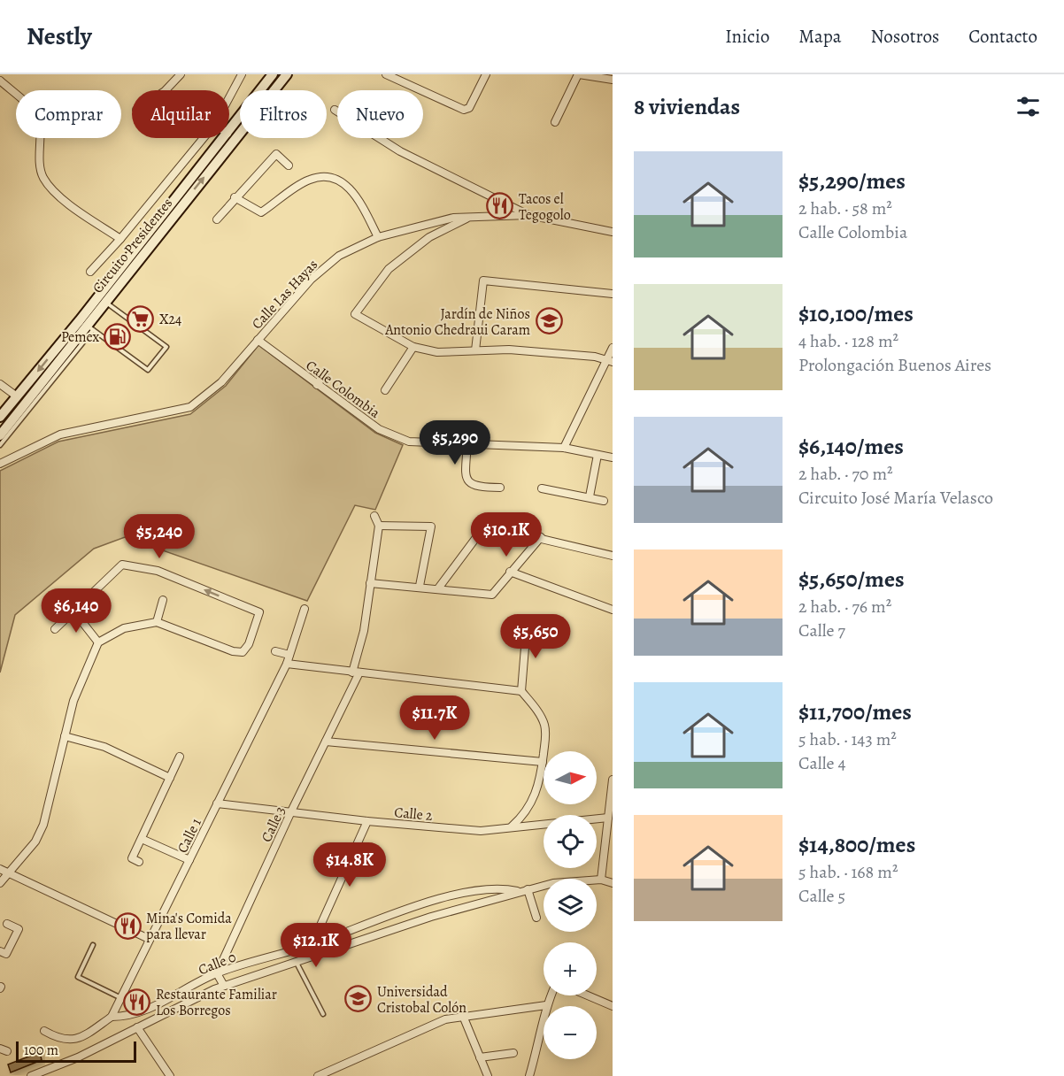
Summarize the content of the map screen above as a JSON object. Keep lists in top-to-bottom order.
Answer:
{
  "streets": {
    "main road": ["Circuito Presidentes"],
    "street": [
      "Calle Las Hayas",
      "Calle Colombia",
      "Calle 2",
      "Calle 3",
      "Calle 1",
      "Calle 0"
    ]
  },
  "crossings": [
    ["Calle Las Hayas", "Calle Colombia"],
    ["Calle 2", "Calle 3"],
    ["Calle 2", "Calle 1"],
    ["Calle 3", "Calle 0"],
    ["Calle 1", "Calle 0"]
  ],
  "places": {
    "restaurant": ["Tacos el Tegogolo", "Mina's Comida para llevar", "Restaurante Familiar Los Borregos"],
    "supermarket": ["X24"],
    "school or university": ["Jardín de Niños Antonio Chedraui Caram", "Universidad Cristobal Colón"],
    "fuel station": ["Pemex"]
  },
  "scale_bar": "100 m",
  "north": "right",
  "page": {
    "header": "Nestly",
    "nav": [
      "Inicio",
      "Mapa",
      "Nosotros",
      "Contacto"
    ],
    "heading": "8 viviendas",
    "chip": [
      "Comprar",
      "Alquilar",
      "Filtros",
      "Nuevo"
    ],
    "list": [
      {
        "name": "$5,290/mes",
        "note": "2 hab. · 58 m² · Calle Colombia"
      },
      {
        "name": "$10,100/mes",
        "note": "4 hab. · 128 m² · Prolongación Buenos Aires"
      },
      {
        "name": "$6,140/mes",
        "note": "2 hab. · 70 m² · Circuito José María Velasco"
      },
      {
        "name": "$5,650/mes",
        "note": "2 hab. · 76 m² · Calle 7"
      },
      {
        "name": "$11,700/mes",
        "note": "5 hab. · 143 m² · Calle 4"
      },
      {
        "name": "$14,800/mes",
        "note": "5 hab. · 168 m² · Calle 5"
      }
    ],
    "price": [
      "$5,290",
      "$10.1K",
      "$5,240",
      "$6,140",
      "$5,650",
      "$11.7K",
      "$14.8K",
      "$12.1K"
    ],
    "map_buttons": ["+", "−"],
    "scale": "100 m"
  }
}
